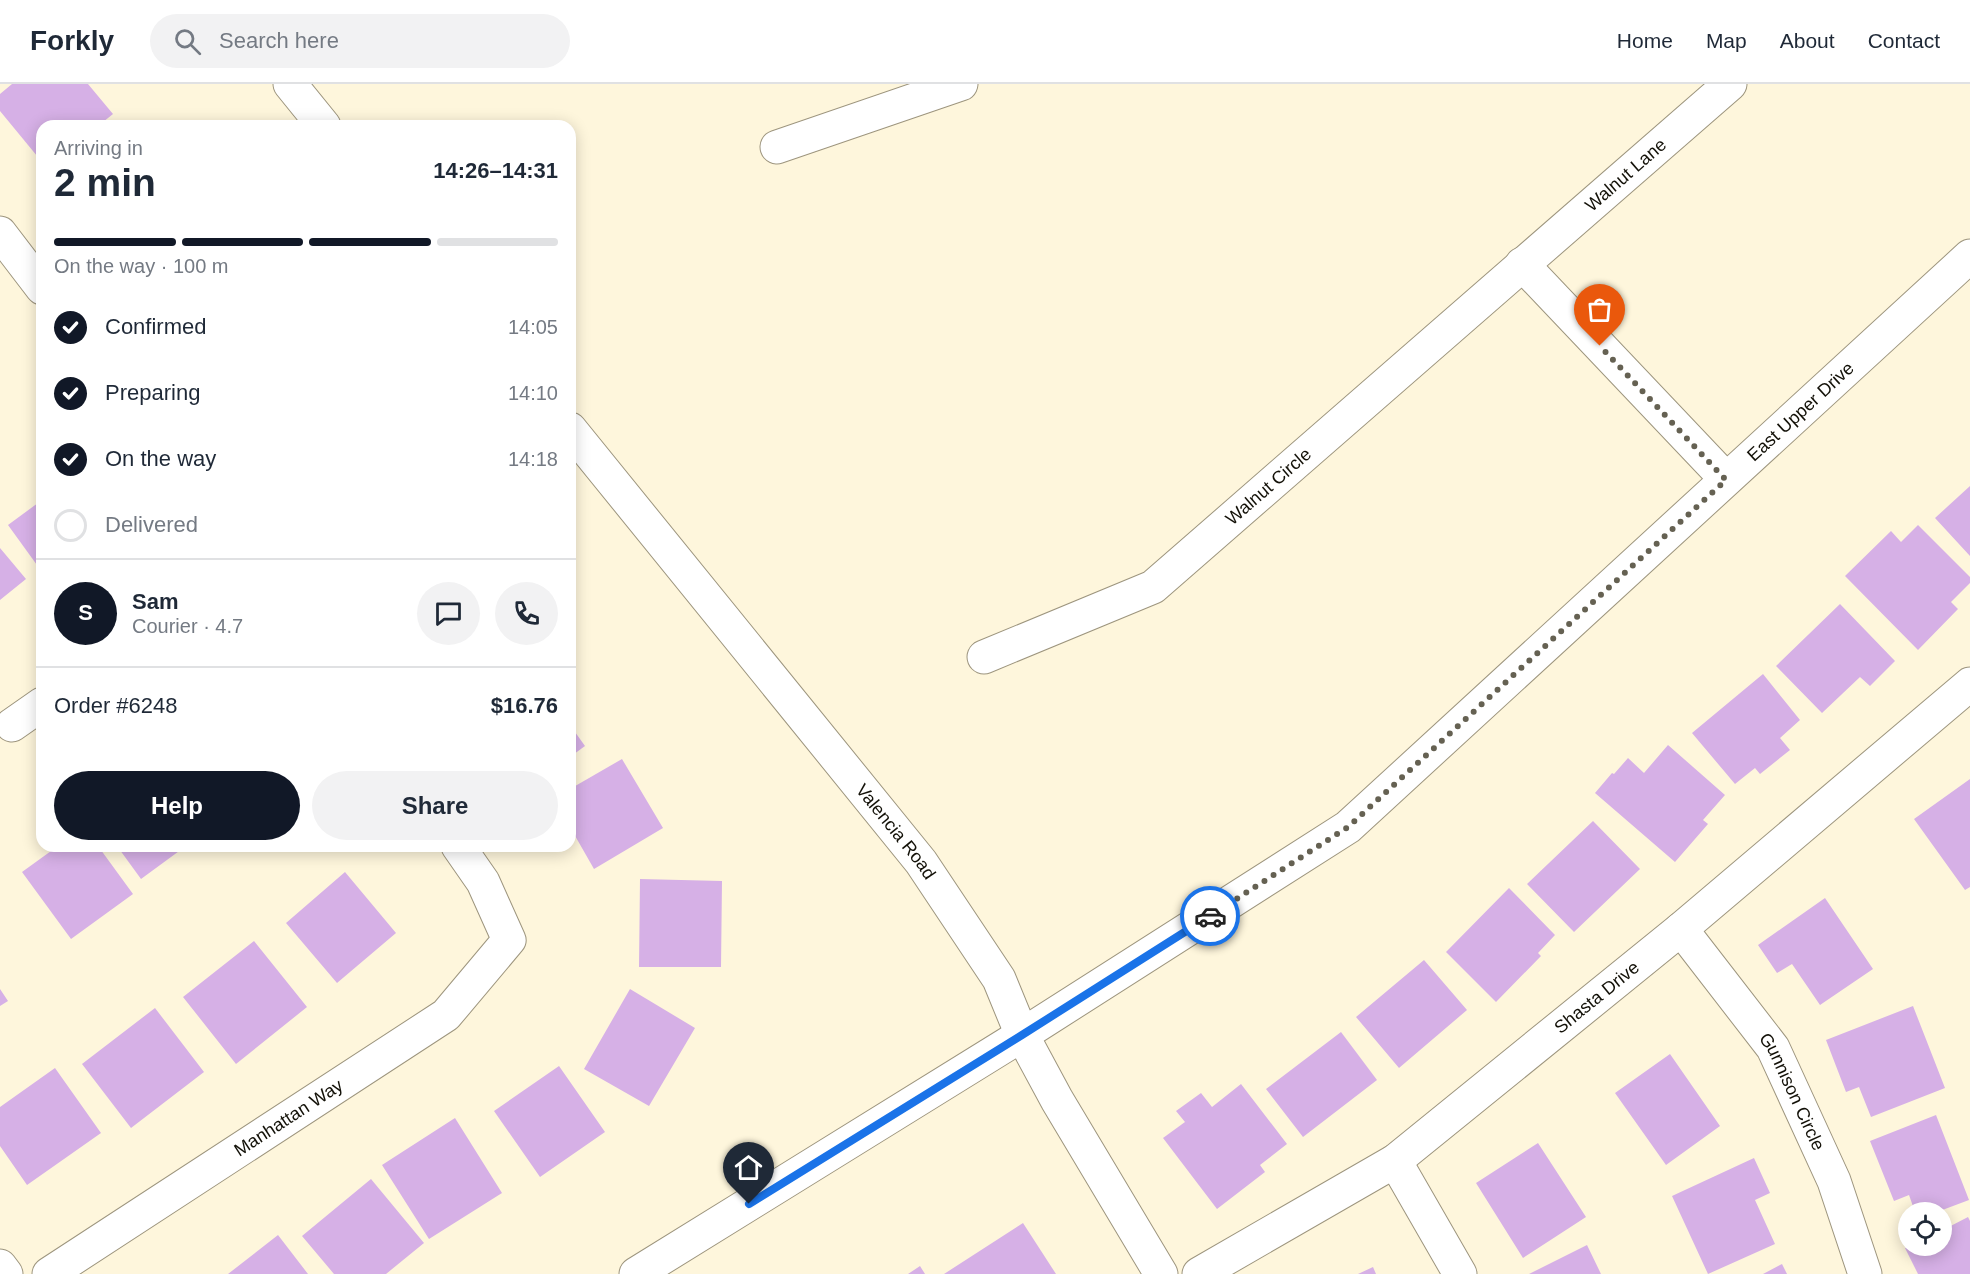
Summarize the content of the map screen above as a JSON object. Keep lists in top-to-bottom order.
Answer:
{
  "streets": {
    "street": [
      "Walnut Lane",
      "East Upper Drive",
      "Walnut Circle",
      "Valencia Road",
      "Shasta Drive",
      "Gunnison Circle",
      "Manhattan Way"
    ]
  },
  "crossings": [
    ["Walnut Lane", "Walnut Circle"],
    ["East Upper Drive", "Valencia Road"],
    ["Shasta Drive", "Gunnison Circle"]
  ],
  "page": {
    "header": "Forkly",
    "search": "Search here",
    "nav": [
      "Home",
      "Map",
      "About",
      "Contact"
    ],
    "heading": ["2 min", "Arriving in", "14:26–14:31"],
    "panel": [
      "Sam",
      "Courier · 4.7",
      "Order #6248",
      "$16.76"
    ],
    "bar": "On the way · 100 m",
    "list": [
      ["Confirmed", "14:05"],
      ["Preparing", "14:10"],
      ["On the way", "14:18"],
      "Delivered"
    ],
    "round": "S",
    "buttons": ["Help", "Share"]
  }
}
